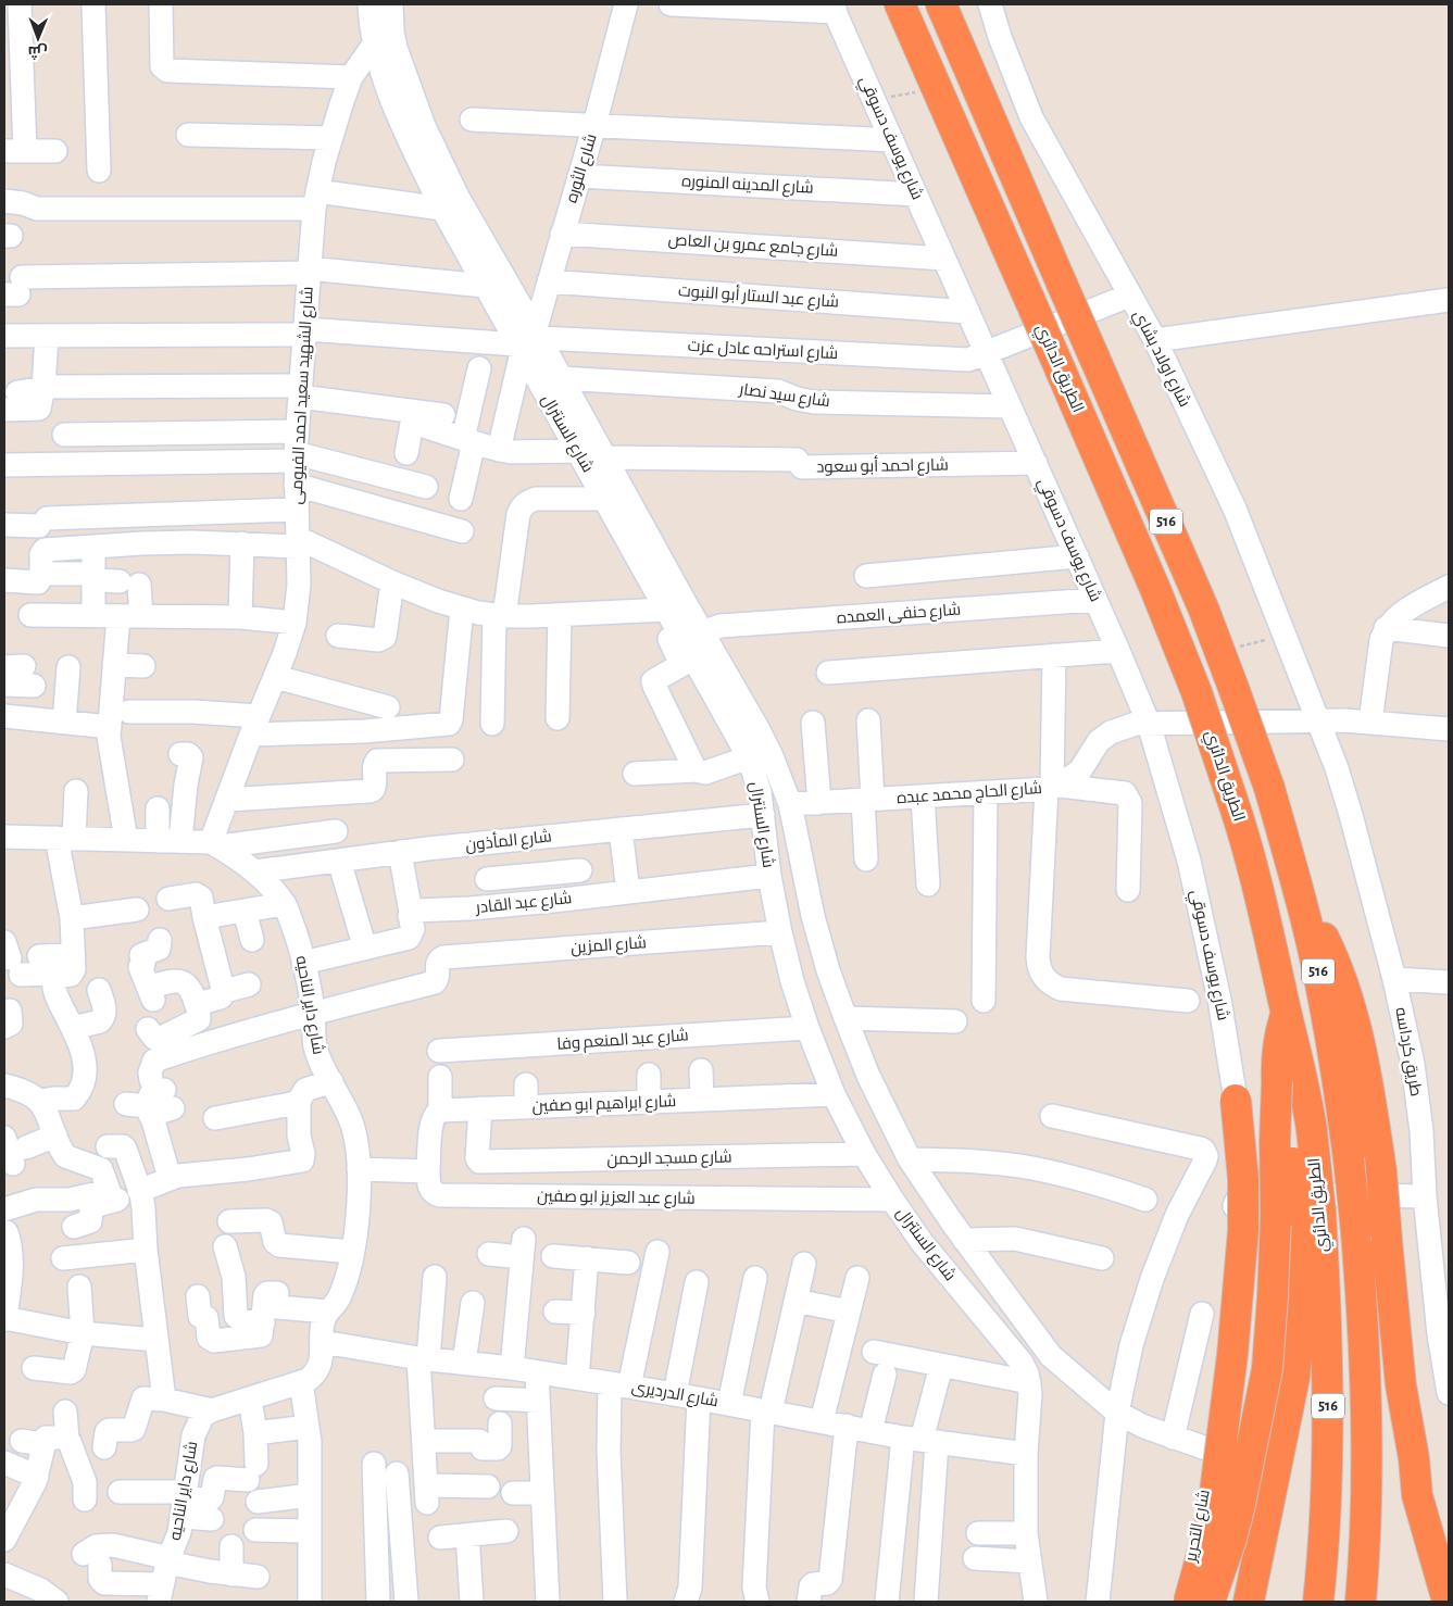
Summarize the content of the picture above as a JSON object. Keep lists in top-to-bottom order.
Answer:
{
  "streets": {
    "highway": ["الطريق الدائري", "516"],
    "street": [
      "شارع يوسف دسوقي",
      "شارع الثوره",
      "شارع المدينه المنوره",
      "شارع جامع عمرو بن العاص",
      "شارع عبد الستار أبو النبوت",
      "شارع استراحه عادل عزت",
      "شارع اولاد بشاي",
      "شارع الشهيد سعيد احمد الفيومى",
      "شارع سيد نصار",
      "شارع السنترال",
      "شارع احمد أبو سعود",
      "شارع حنفى العمده",
      "شارع الحاج محمد عبده",
      "شارع المأذون",
      "شارع عبد القادر",
      "شارع المزين",
      "شارع داير الناحيه",
      "شارع عبد المنعم وفا",
      "طريق كرداسه",
      "شارع ابراهيم ابو صفين",
      "شارع مسجد الرحمن",
      "شارع عبد العزيز ابو صفين",
      "شارع الدرديرى",
      "شارع التحرير"
    ]
  },
  "crossings": [
    ["شارع يوسف دسوقي", "شارع المدينه المنوره"],
    ["شارع يوسف دسوقي", "شارع جامع عمرو بن العاص"],
    ["شارع يوسف دسوقي", "شارع عبد الستار أبو النبوت"],
    ["شارع يوسف دسوقي", "شارع استراحه عادل عزت"],
    ["شارع يوسف دسوقي", "شارع سيد نصار"],
    ["شارع يوسف دسوقي", "شارع احمد أبو سعود"],
    ["شارع يوسف دسوقي", "شارع حنفى العمده"],
    ["شارع يوسف دسوقي", "شارع الحاج محمد عبده"],
    ["شارع الثوره", "شارع المدينه المنوره"],
    ["شارع الثوره", "شارع جامع عمرو بن العاص"],
    ["شارع الثوره", "شارع عبد الستار أبو النبوت"],
    ["شارع الثوره", "شارع استراحه عادل عزت"],
    ["شارع الثوره", "شارع السنترال"],
    ["شارع استراحه عادل عزت", "شارع اولاد بشاي"],
    ["شارع استراحه عادل عزت", "شارع الشهيد سعيد احمد الفيومى"],
    ["شارع استراحه عادل عزت", "شارع السنترال"],
    ["شارع اولاد بشاي", "شارع الحاج محمد عبده"],
    ["شارع اولاد بشاي", "طريق كرداسه"],
    ["شارع الشهيد سعيد احمد الفيومى", "شارع السنترال"],
    ["شارع الشهيد سعيد احمد الفيومى", "شارع داير الناحيه"],
    ["شارع سيد نصار", "شارع السنترال"],
    ["شارع السنترال", "شارع احمد أبو سعود"],
    ["شارع السنترال", "شارع حنفى العمده"],
    ["شارع السنترال", "شارع الحاج محمد عبده"],
    ["شارع السنترال", "شارع المأذون"],
    ["شارع السنترال", "شارع عبد القادر"],
    ["شارع السنترال", "شارع المزين"],
    ["شارع السنترال", "شارع عبد المنعم وفا"],
    ["شارع السنترال", "شارع ابراهيم ابو صفين"],
    ["شارع السنترال", "شارع مسجد الرحمن"],
    ["شارع السنترال", "شارع عبد العزيز ابو صفين"],
    ["شارع السنترال", "شارع التحرير"],
    ["شارع الحاج محمد عبده", "شارع المأذون"],
    ["شارع الحاج محمد عبده", "طريق كرداسه"],
    ["شارع المأذون", "شارع داير الناحيه"],
    ["شارع المزين", "شارع داير الناحيه"],
    ["شارع داير الناحيه", "شارع الدرديرى"],
    ["طريق كرداسه", "شارع التحرير"],
    ["شارع ابراهيم ابو صفين", "شارع مسجد الرحمن"]
  ],
  "north": "bottom"
}
